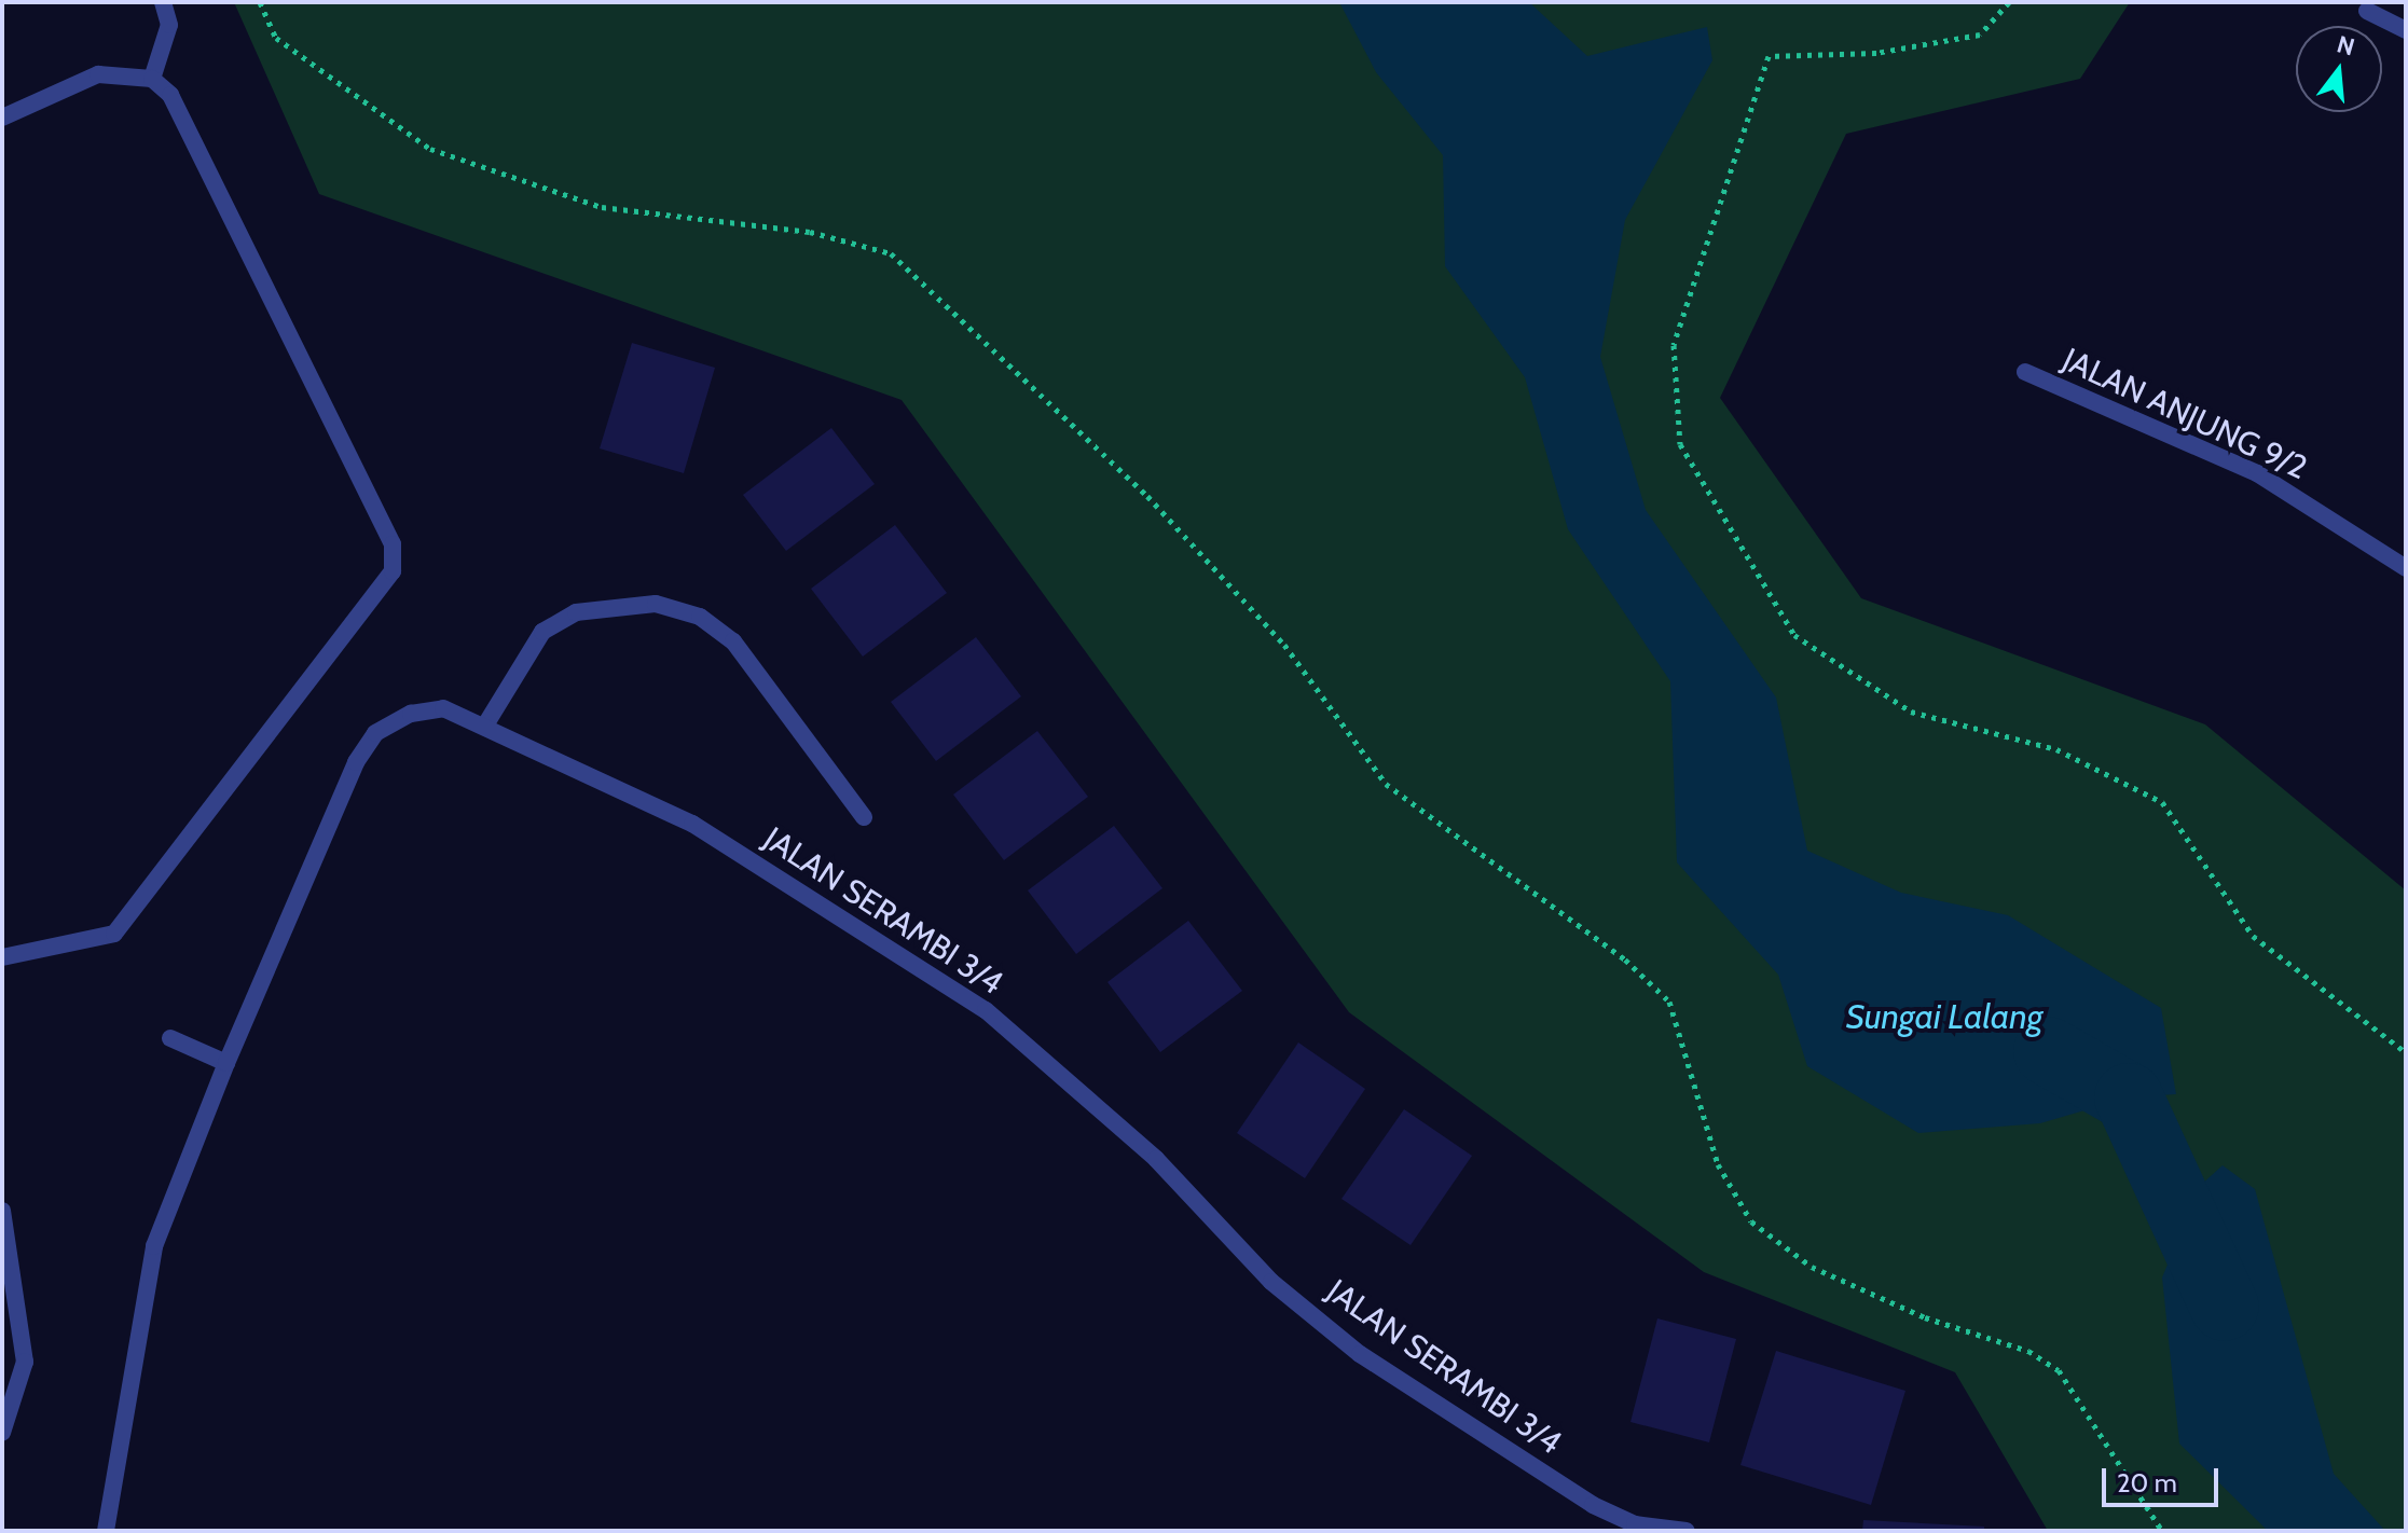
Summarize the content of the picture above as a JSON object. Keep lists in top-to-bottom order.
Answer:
{
  "streets": {
    "street": ["JALAN ANJUNG 9/2", "JALAN SERAMBI 3/4"]
  },
  "water": ["Sungai Lalang"],
  "scale_bar": "20 m",
  "north": "top"
}
